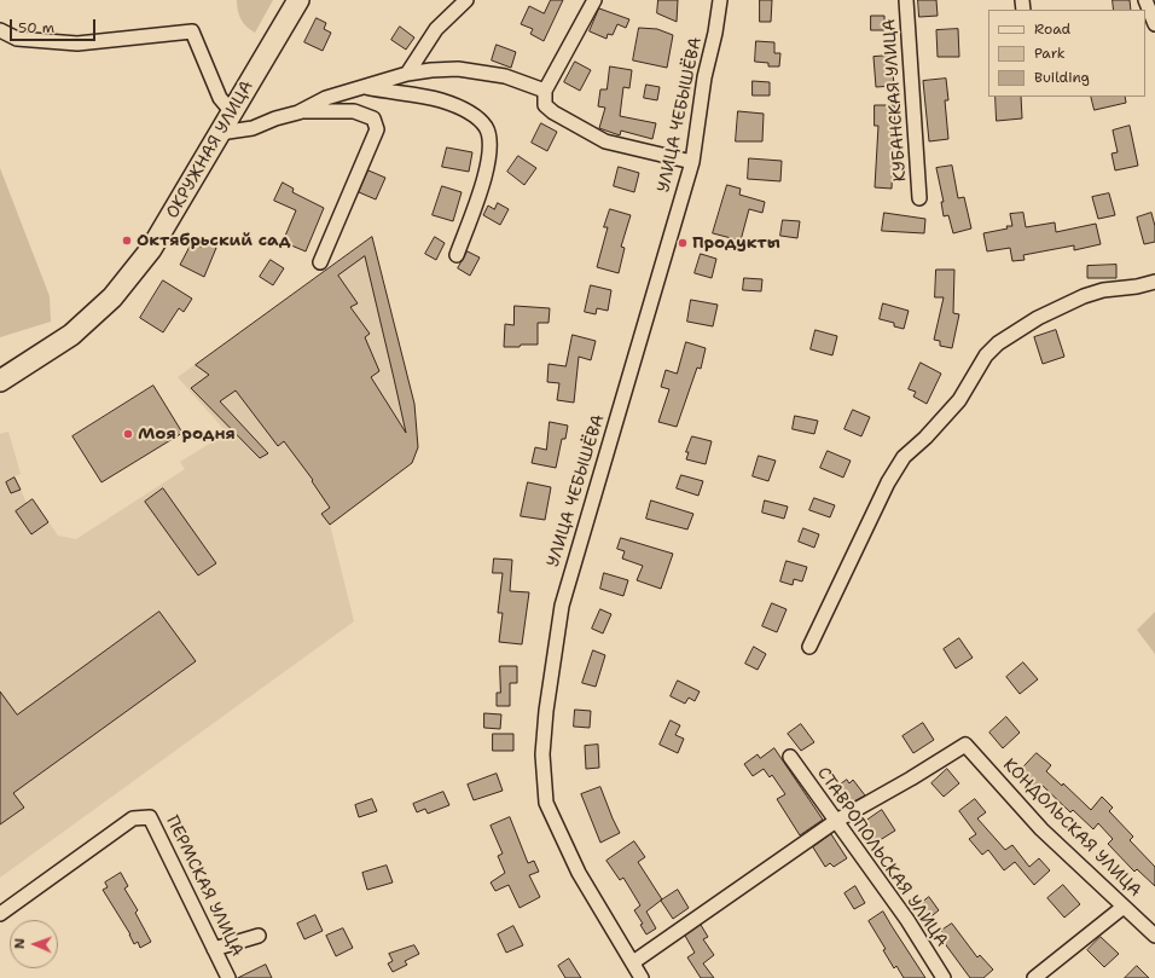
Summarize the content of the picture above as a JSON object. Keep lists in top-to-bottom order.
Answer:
{
  "streets": {
    "main road": ["ОКРУЖНАЯ УЛИЦА"],
    "street": [
      "КУБАНСКАЯ УЛИЦА",
      "УЛИЦА ЧЕБЫШЁВА",
      "КОНДОЛЬСКАЯ УЛИЦА",
      "СТАВРОПОЛЬСКАЯ УЛИЦА",
      "ПЕРМСКАЯ УЛИЦА"
    ]
  },
  "crossings": [
    ["КОНДОЛЬСКАЯ УЛИЦА", "СТАВРОПОЛЬСКАЯ УЛИЦА"]
  ],
  "places": ["Октябрьский сад", "Продукты", "Моя родня"],
  "legend": ["Road", "Park", "Building"],
  "scale_bar": "50 m",
  "north": "left"
}
